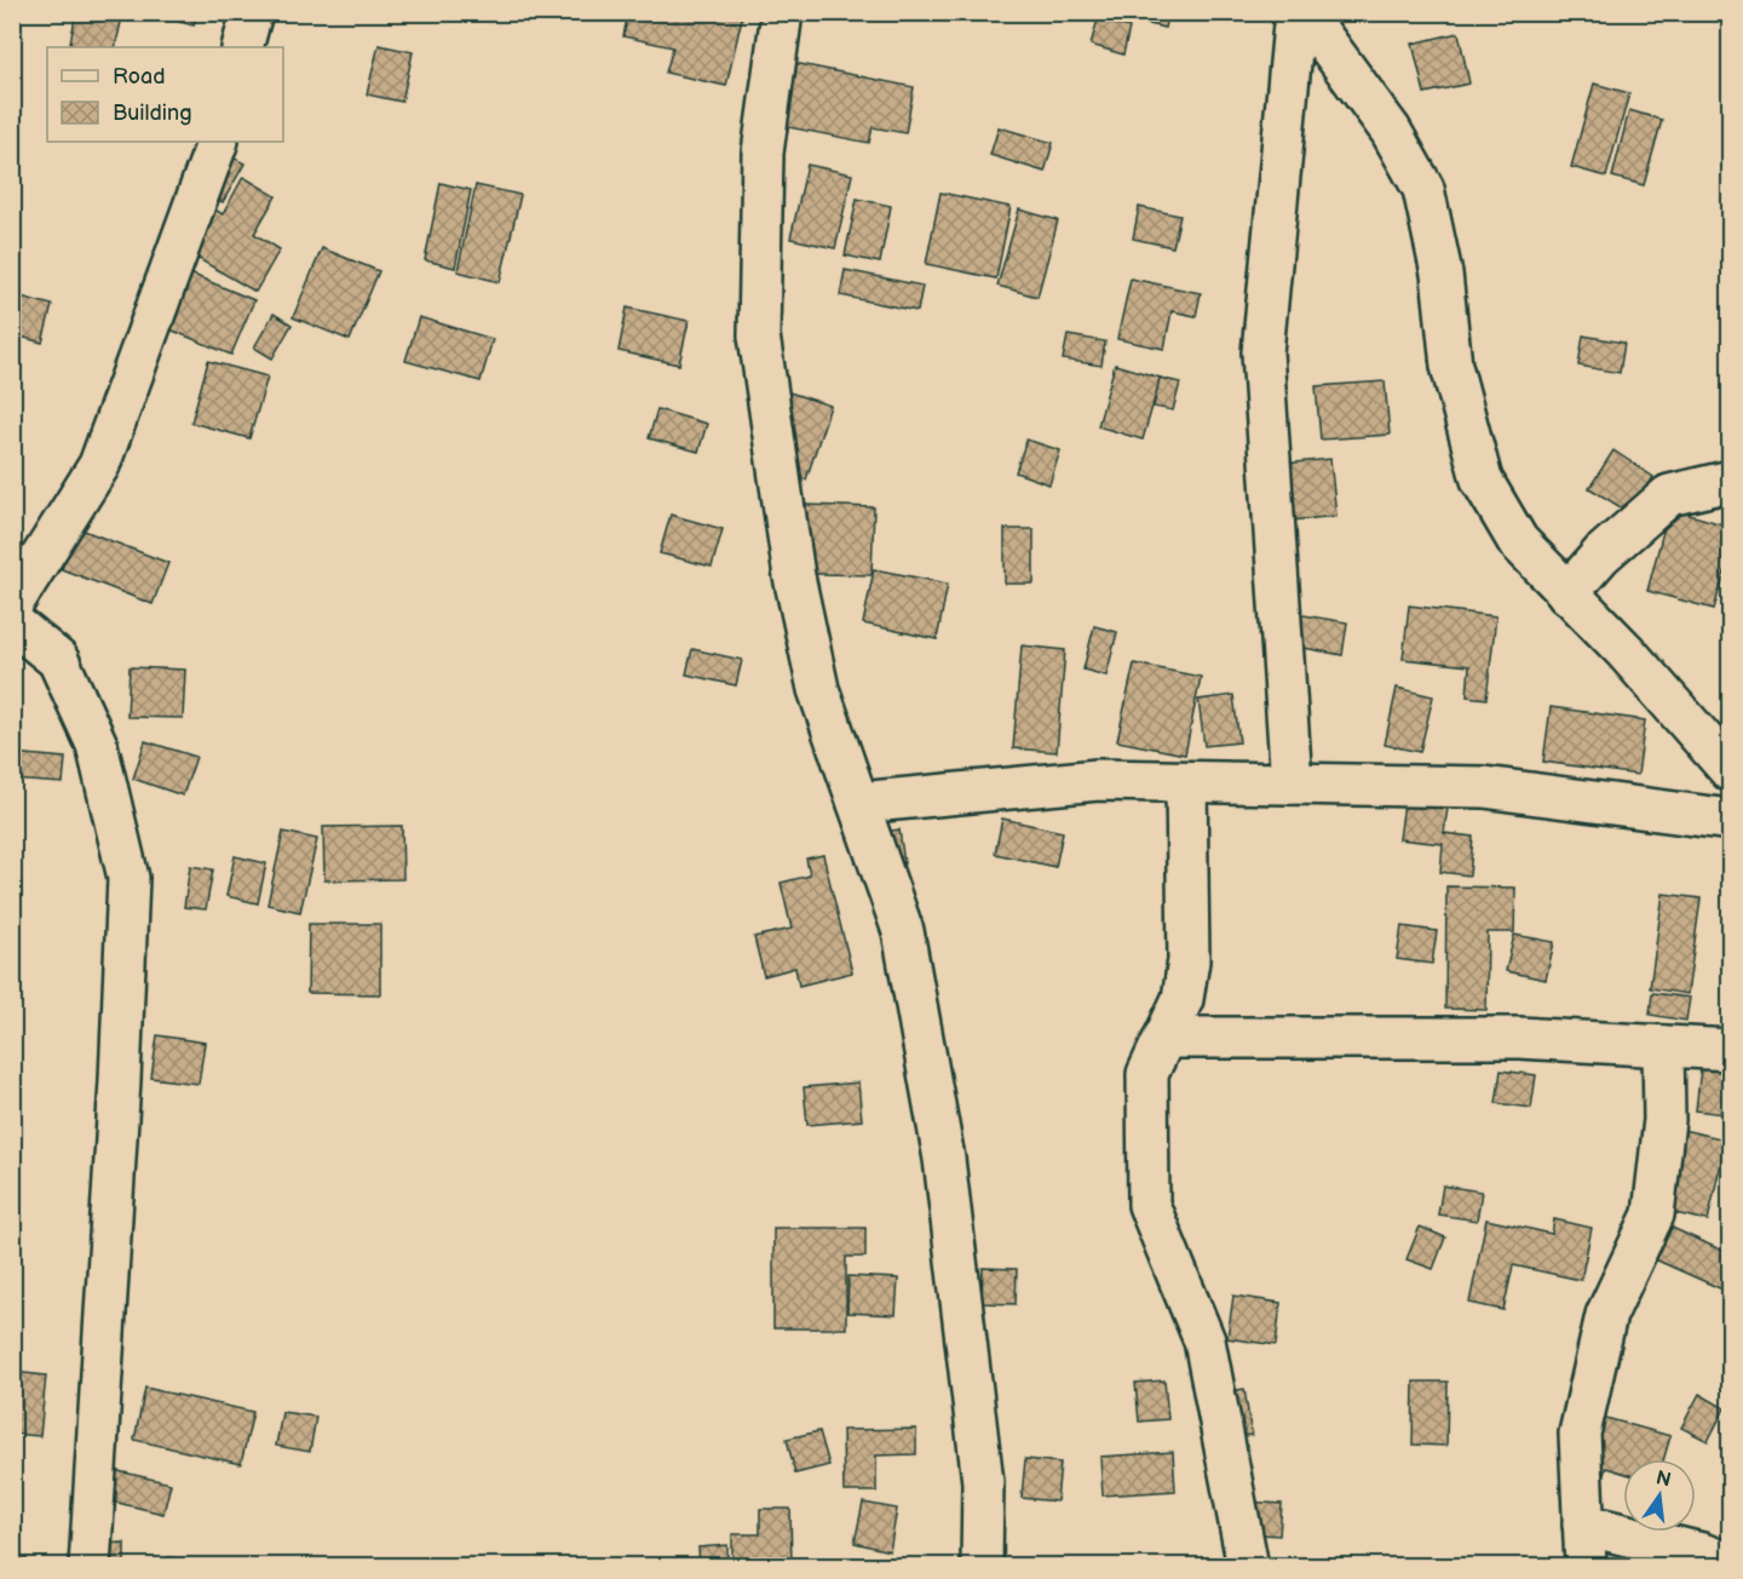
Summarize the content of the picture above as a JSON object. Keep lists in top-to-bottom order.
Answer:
{
  "legend": ["Road", "Building"],
  "north": "top"
}
